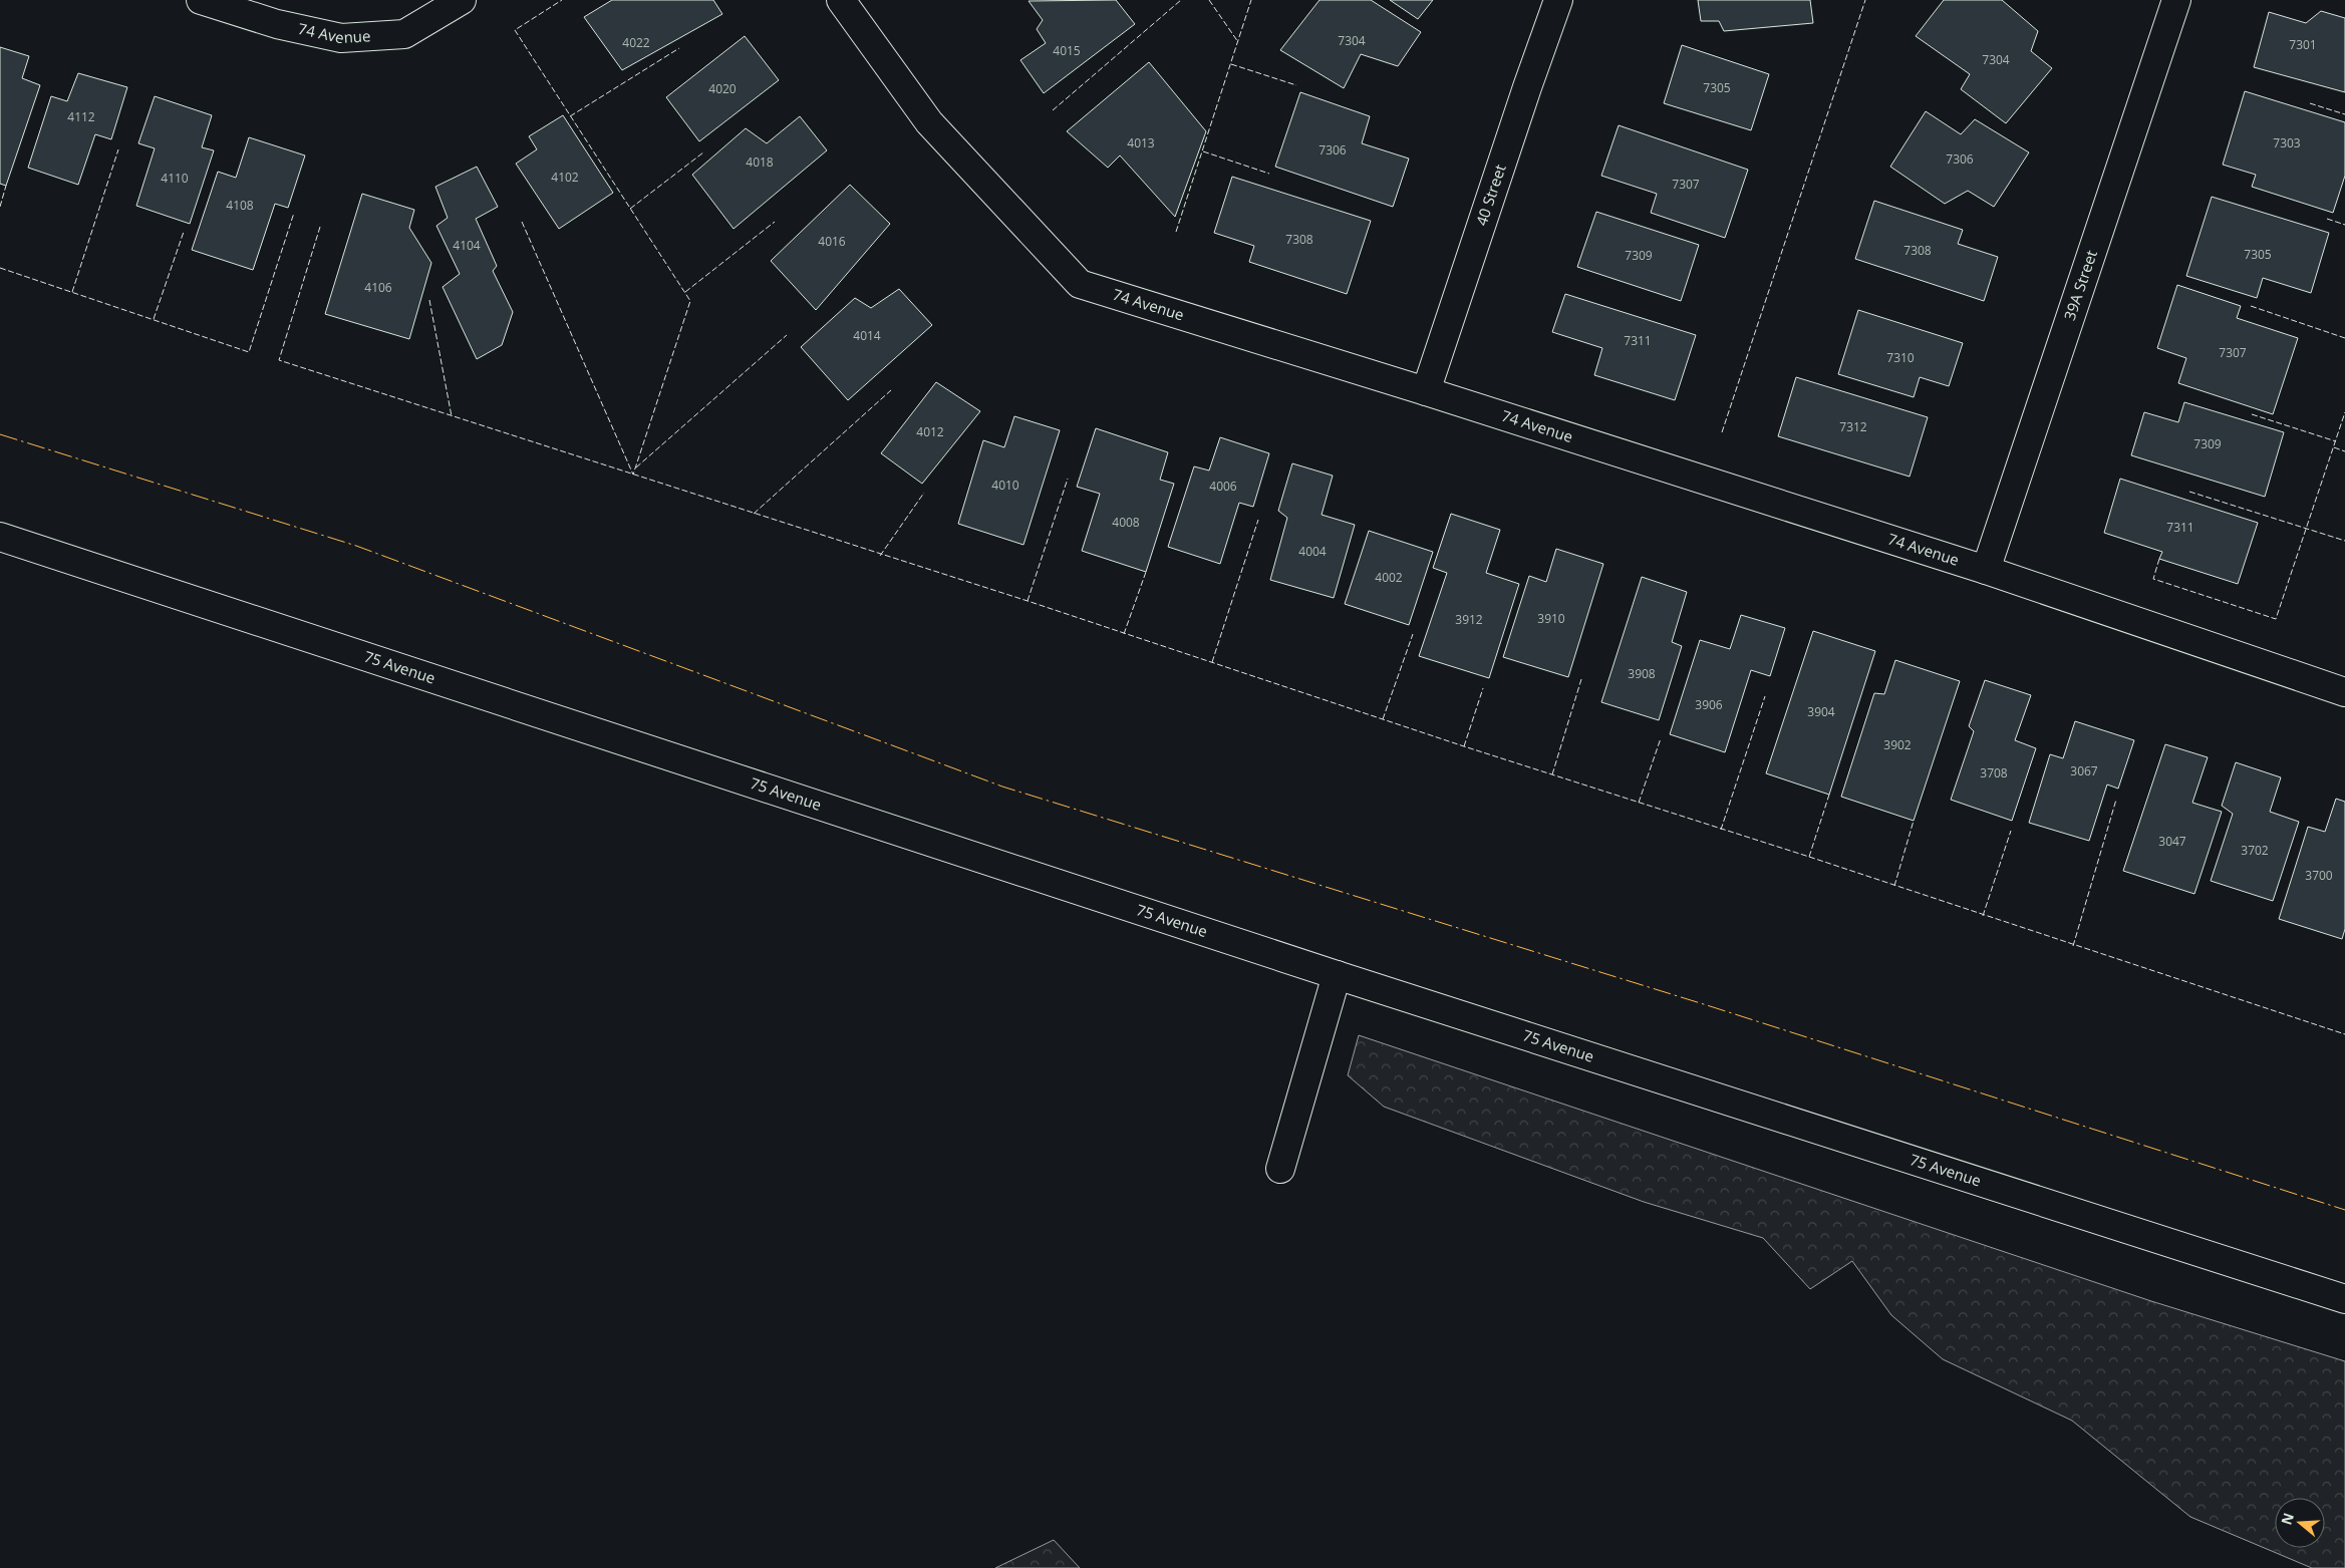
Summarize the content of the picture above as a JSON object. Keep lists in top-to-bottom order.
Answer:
{
  "streets": {
    "street": [
      "74 Avenue",
      "40 Street",
      "39A Street",
      "75 Avenue"
    ]
  },
  "crossings": [
    ["74 Avenue", "40 Street"],
    ["74 Avenue", "39A Street"]
  ],
  "house_numbers": [
    "7304",
    "4022",
    "7301",
    "4015",
    "7304",
    "7305",
    "4020",
    "4112",
    "4013",
    "7303",
    "7306",
    "7306",
    "4018",
    "4102",
    "4110",
    "7307",
    "4108",
    "7308",
    "4016",
    "4104",
    "7308",
    "7305",
    "7309",
    "4106",
    "4014",
    "7311",
    "7307",
    "7310",
    "7312",
    "4012",
    "7309",
    "4010",
    "4006",
    "4008",
    "7311",
    "4004",
    "4002",
    "3910",
    "3912",
    "3908",
    "3906",
    "3904",
    "3902",
    "3067",
    "3708",
    "3047",
    "3702",
    "3700"
  ],
  "north": "left"
}
